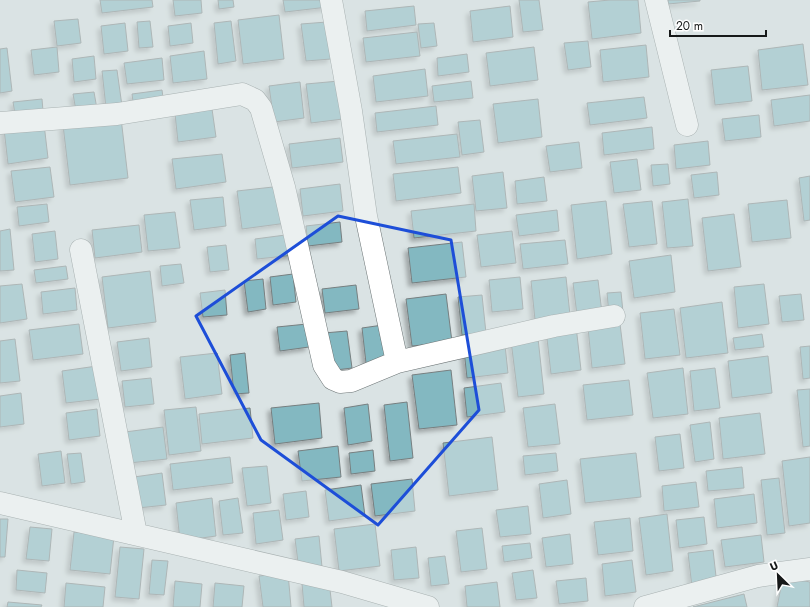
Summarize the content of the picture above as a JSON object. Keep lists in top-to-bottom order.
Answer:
{
  "scale_bar": "20 m",
  "north": "top left"
}
